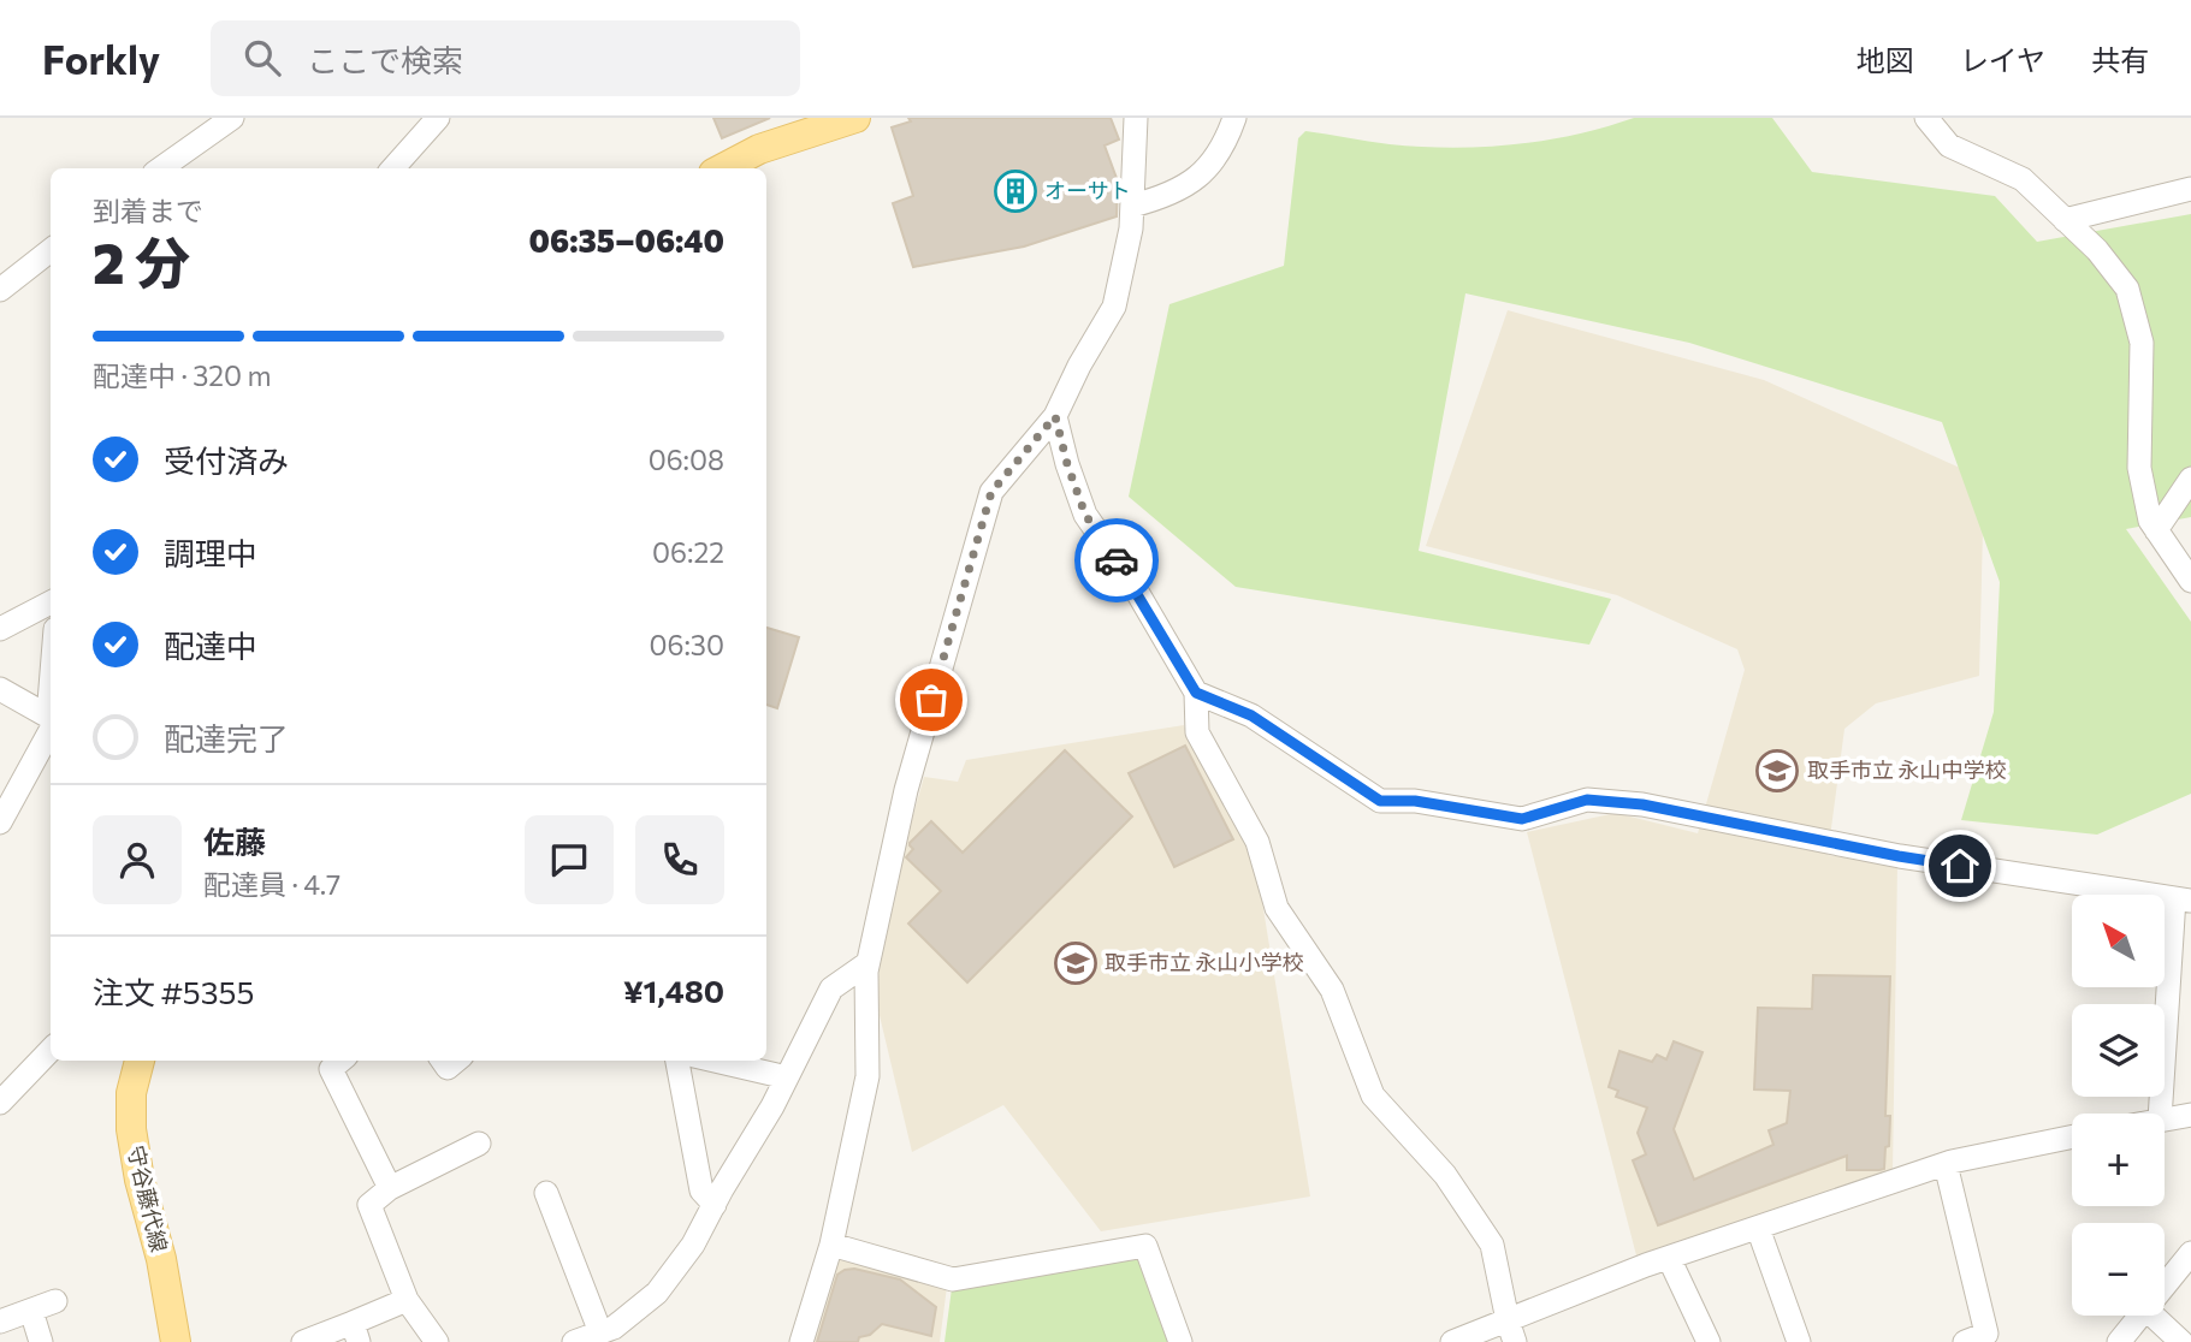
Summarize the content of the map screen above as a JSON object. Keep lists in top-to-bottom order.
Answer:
{
  "streets": {
    "main road": ["守谷藤代線"]
  },
  "places": {
    "building": ["オーサト"],
    "school or university": ["取手市立 永山中学校", "取手市立 永山小学校"]
  },
  "north": "top left",
  "page": {
    "header": "Forkly",
    "search": "ここで検索",
    "nav": ["地図", "レイヤ", "共有"],
    "heading": ["2 分", "到着まで", "06:35–06:40"],
    "panel": [
      "佐藤",
      "配達員 · 4.7",
      "注文 #5355",
      "¥1,480"
    ],
    "bar": "配達中 · 320 m",
    "list": [
      ["受付済み", "06:08"],
      ["調理中", "06:22"],
      ["配達中", "06:30"],
      "配達完了"
    ],
    "map_buttons": ["+", "−"]
  }
}
